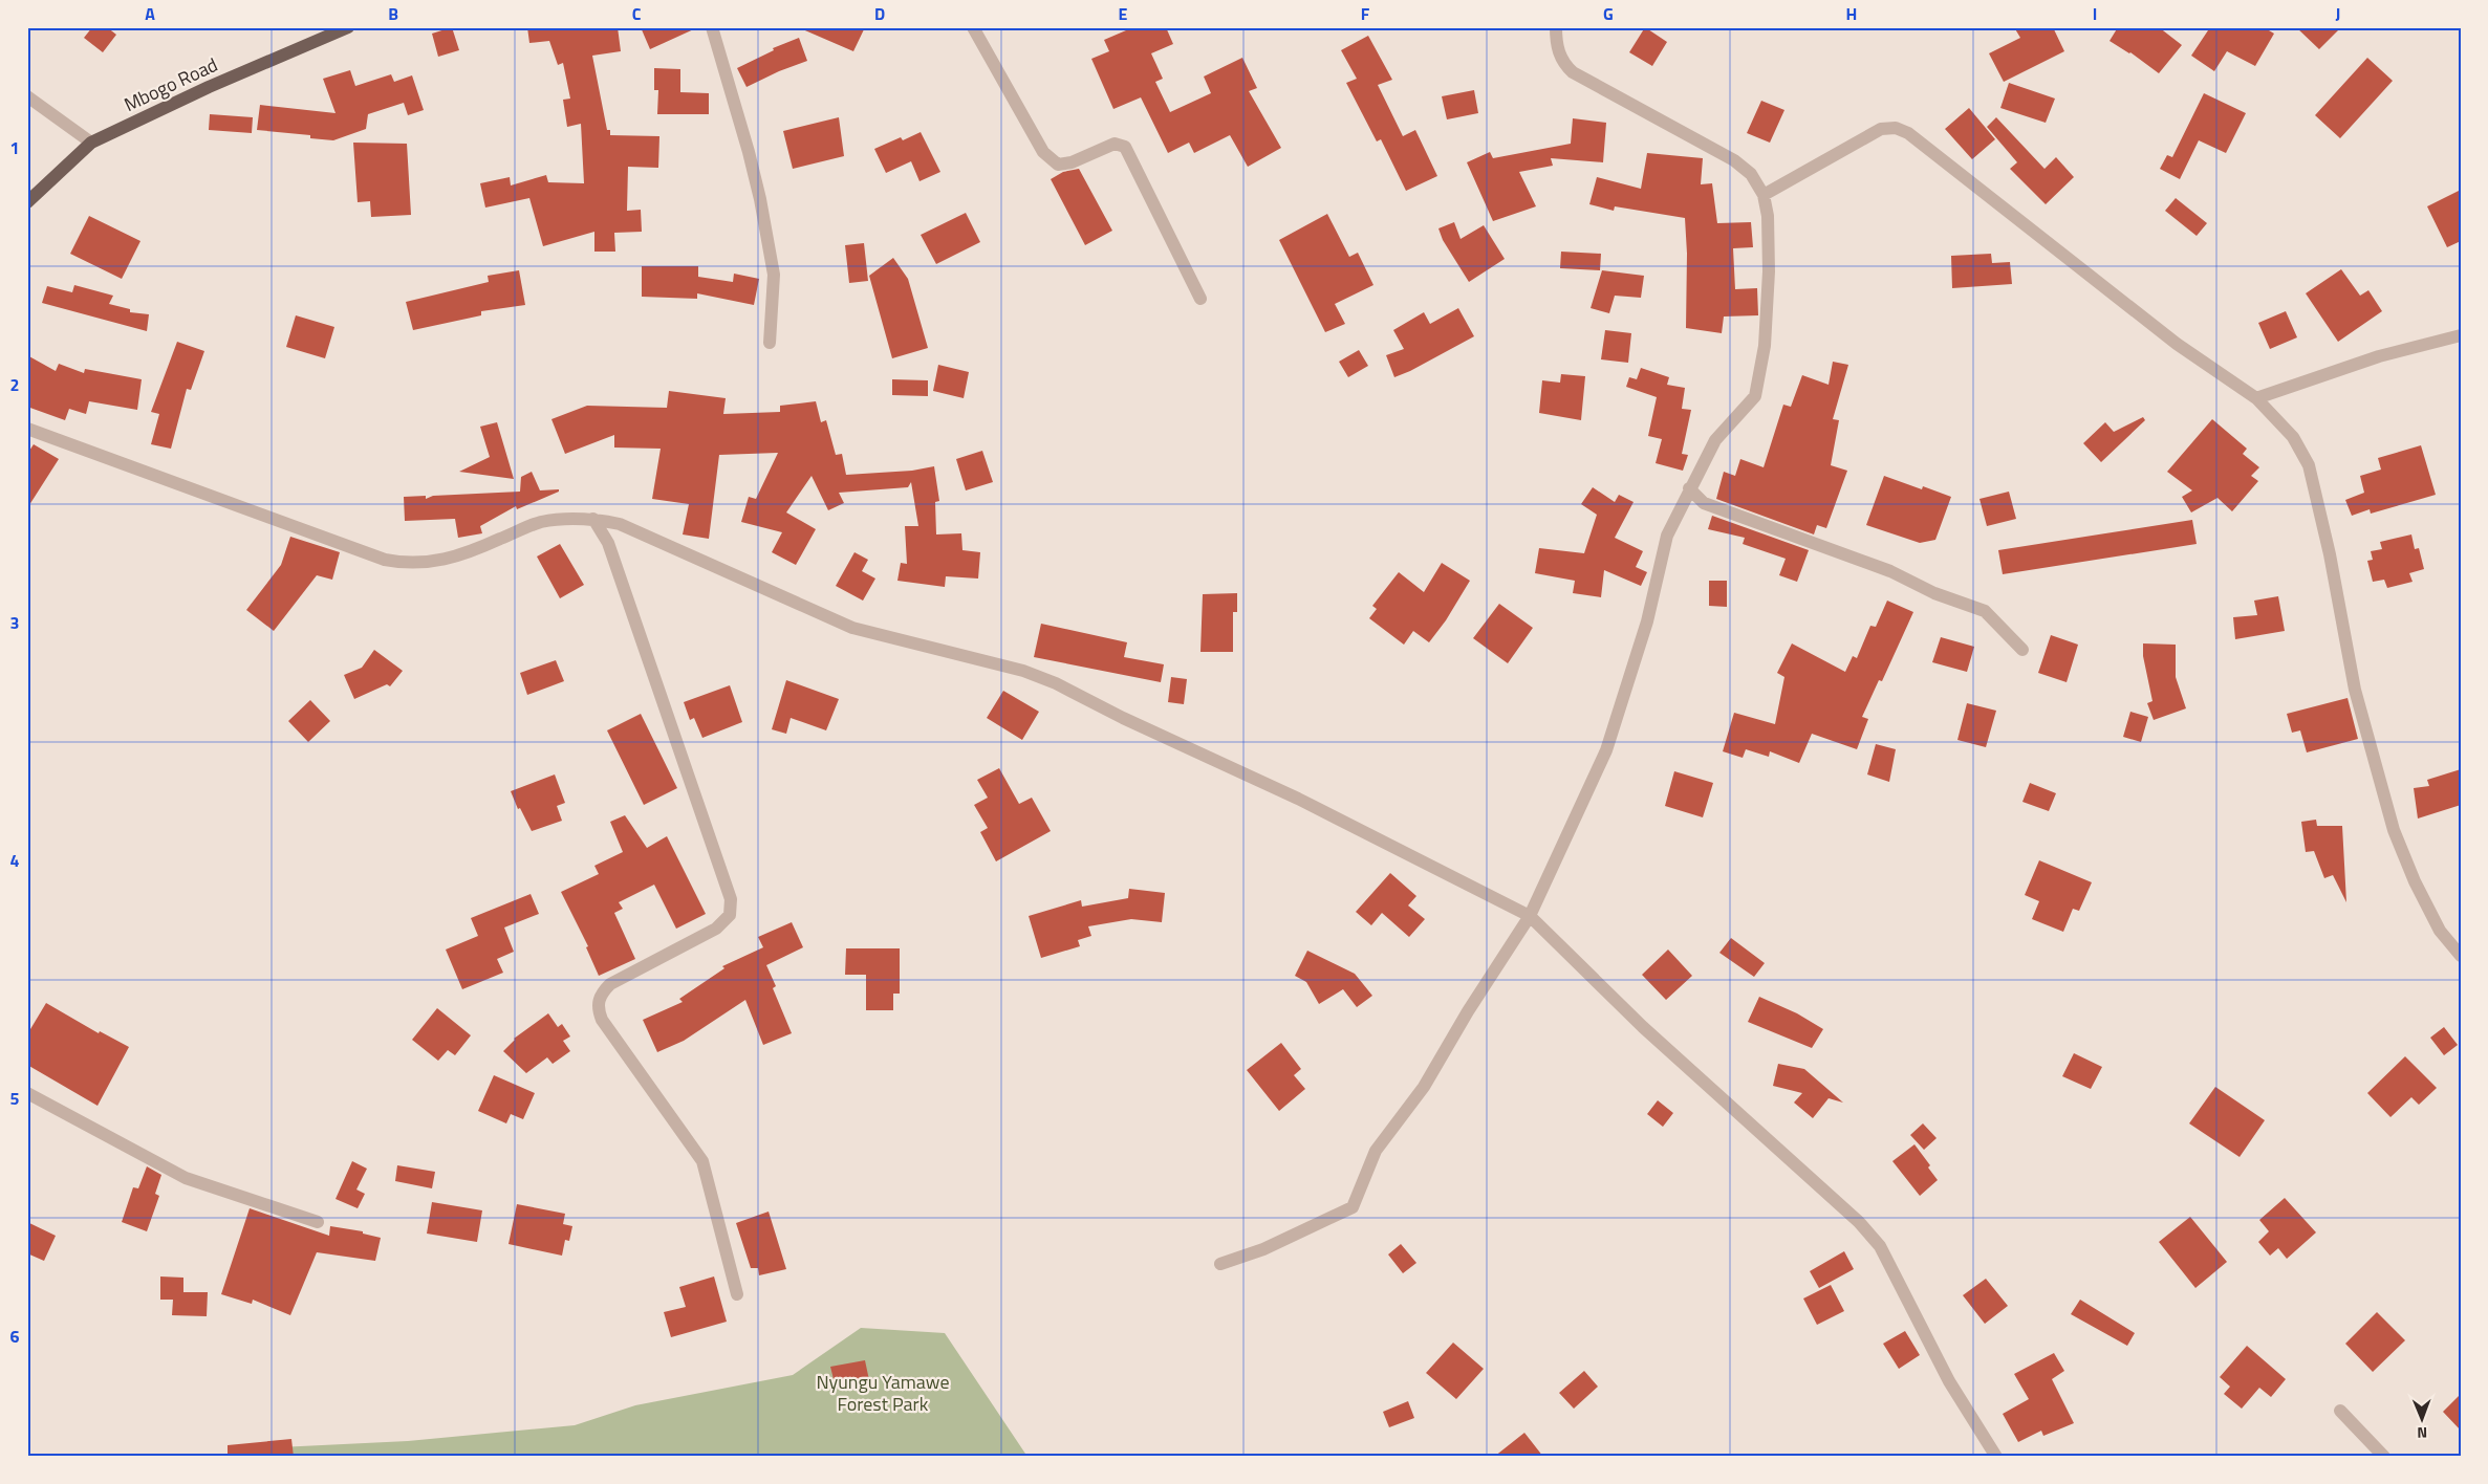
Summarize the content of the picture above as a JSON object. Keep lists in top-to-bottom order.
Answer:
{
  "streets": {
    "main road": ["Mbogo Road"]
  },
  "parks": ["Nyungu Yamawe Forest Park"],
  "north": "bottom",
  "grid": {
    "columns": [
      "A",
      "B",
      "C",
      "D",
      "E",
      "F",
      "G",
      "H",
      "I",
      "J"
    ],
    "rows": [
      "1",
      "2",
      "3",
      "4",
      "5",
      "6"
    ]
  }
}
